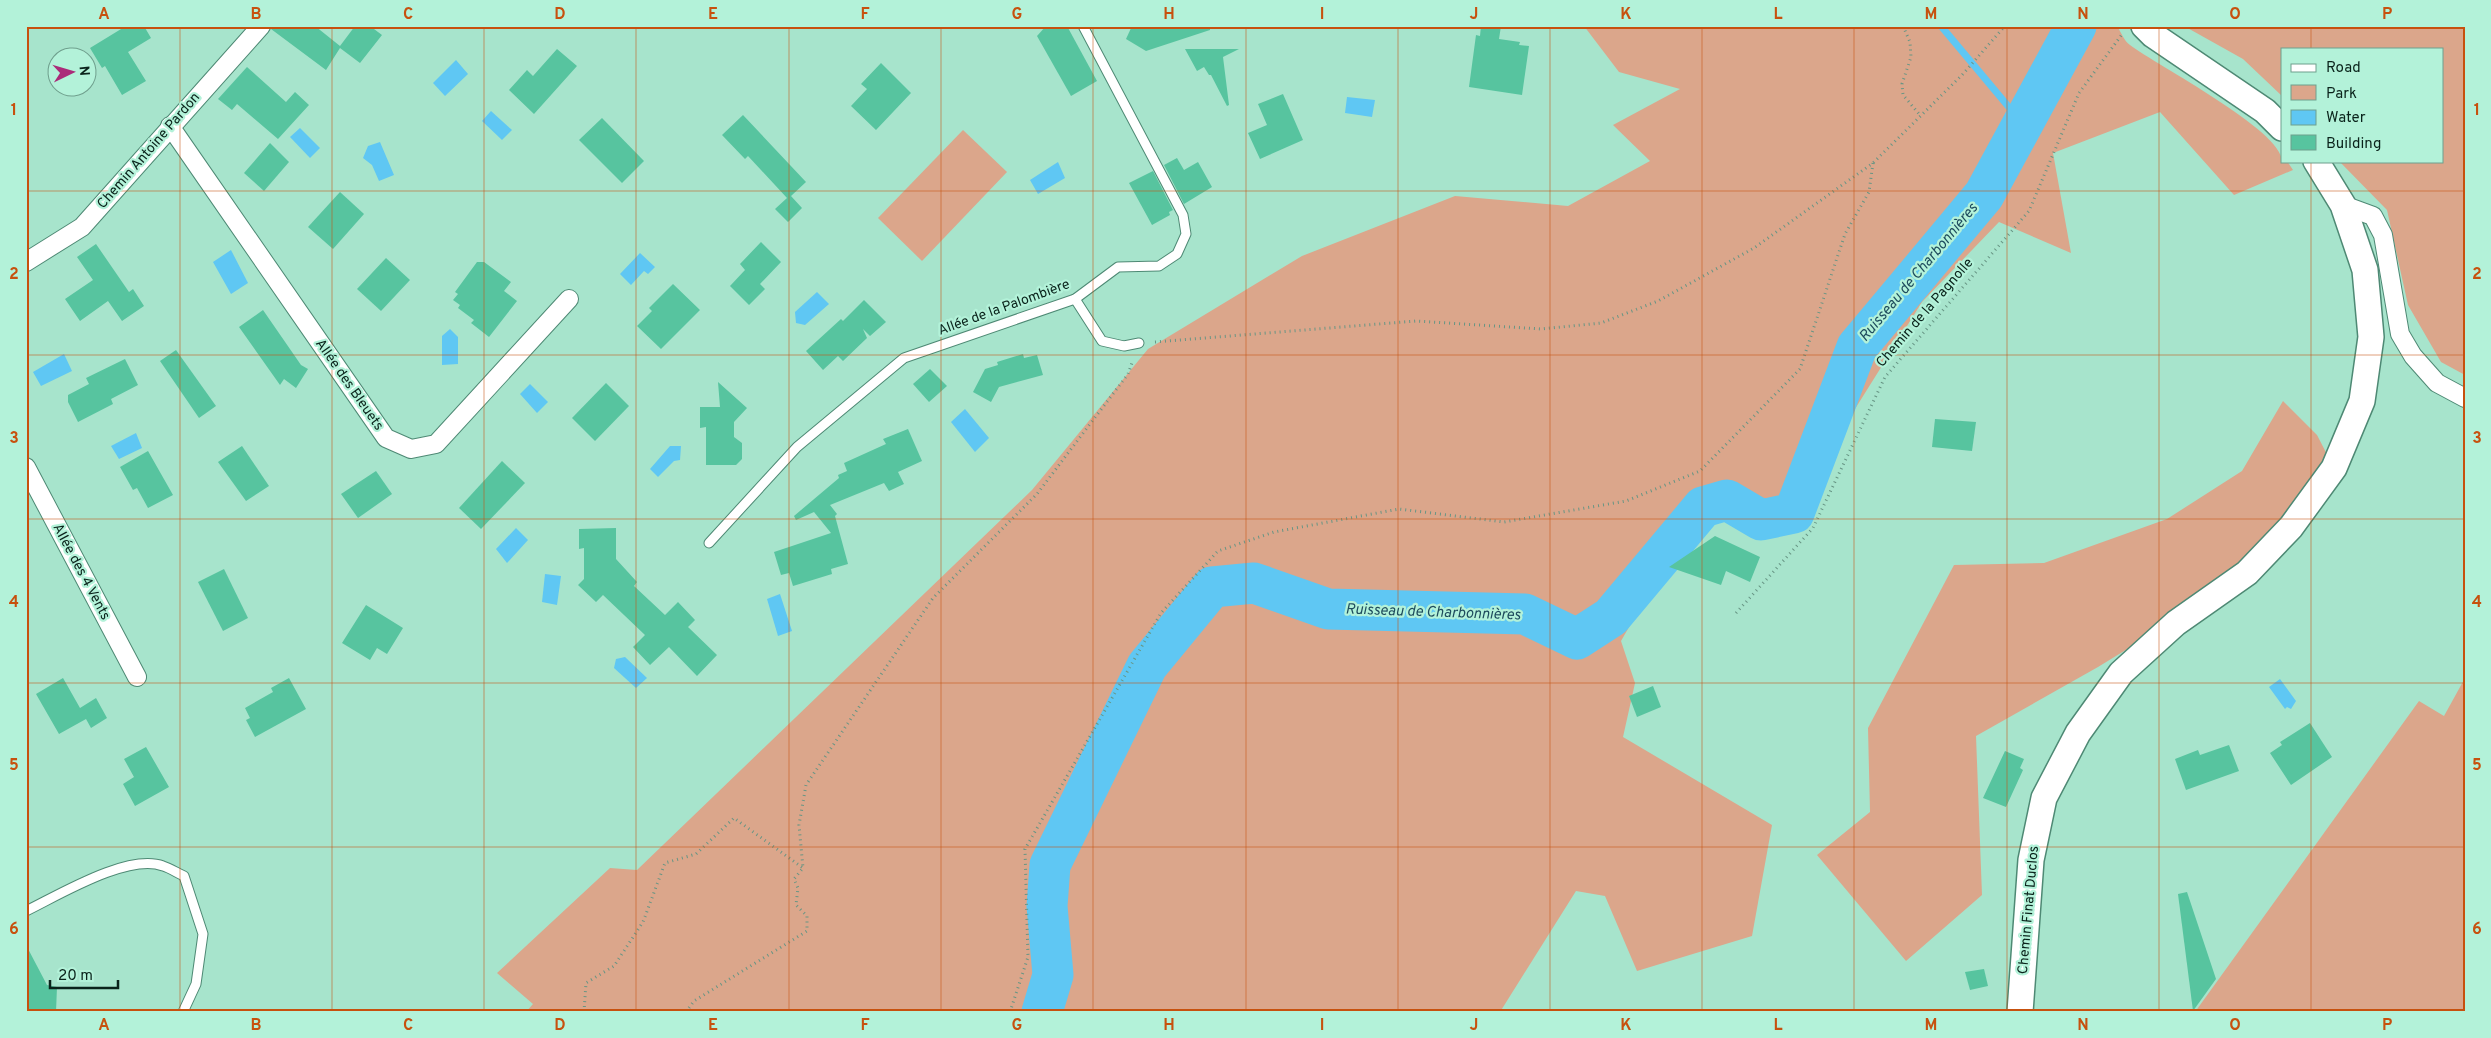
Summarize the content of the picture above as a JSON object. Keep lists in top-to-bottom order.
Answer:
{
  "streets": {
    "main road": ["Chemin Finat Duclos"],
    "street": ["Chemin Antoine Pardon", "Allée des Bleuets", "Allée des 4 Vents"],
    "lane": ["Allée de la Palombière"],
    "path": ["Chemin de la Pagnolle"]
  },
  "crossings": [
    ["Chemin Antoine Pardon", "Allée des Bleuets"]
  ],
  "water": ["Ruisseau de Charbonnières"],
  "legend": [
    "Road",
    "Park",
    "Water",
    "Building"
  ],
  "scale_bar": "20 m",
  "north": "right",
  "grid": {
    "columns": [
      "A",
      "B",
      "C",
      "D",
      "E",
      "F",
      "G",
      "H",
      "I",
      "J",
      "K",
      "L",
      "M",
      "N",
      "O",
      "P"
    ],
    "rows": [
      "1",
      "2",
      "3",
      "4",
      "5",
      "6"
    ]
  }
}
